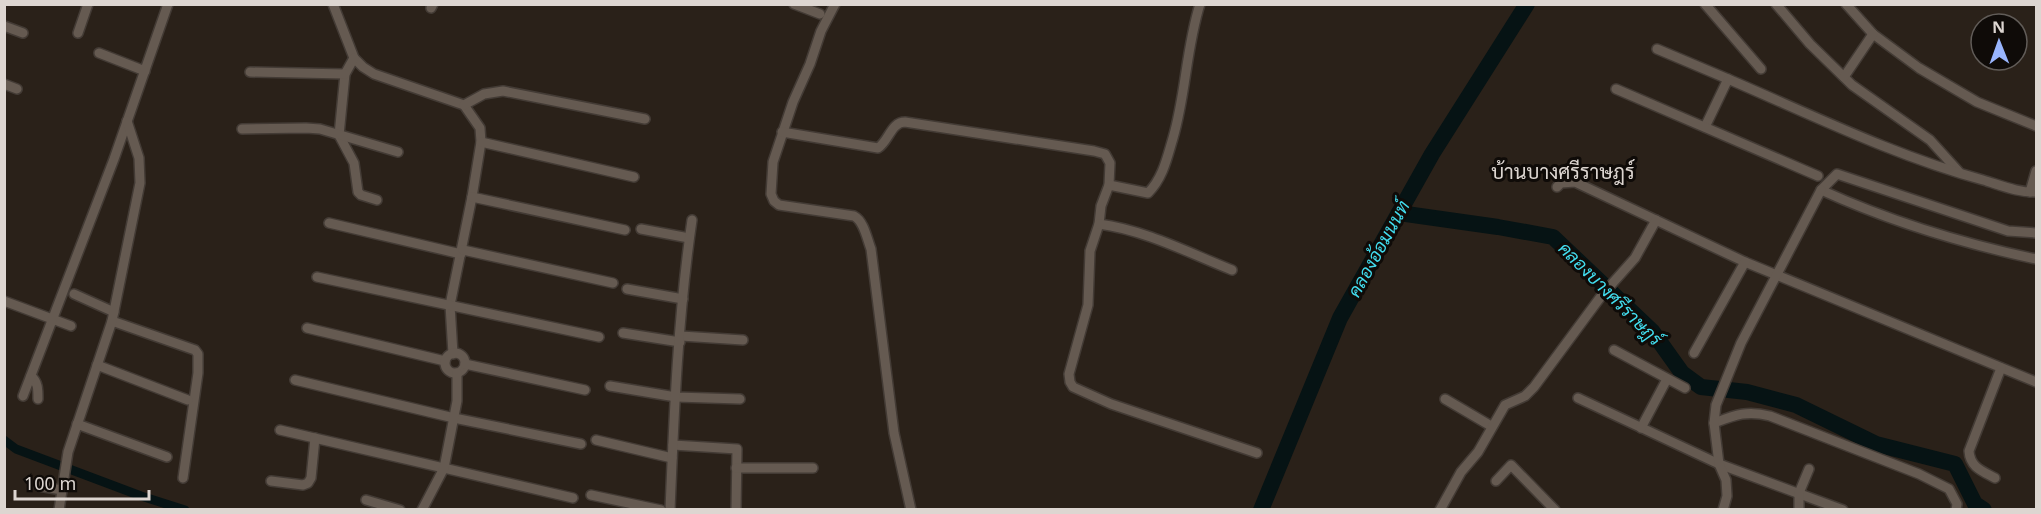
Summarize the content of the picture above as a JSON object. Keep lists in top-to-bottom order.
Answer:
{
  "districts": ["บ้านบางศรีราษฎร์"],
  "water": ["คลองอ้อมนนท์", "คลองบางศรีราษฎร์"],
  "scale_bar": "100 m",
  "north": "top"
}
